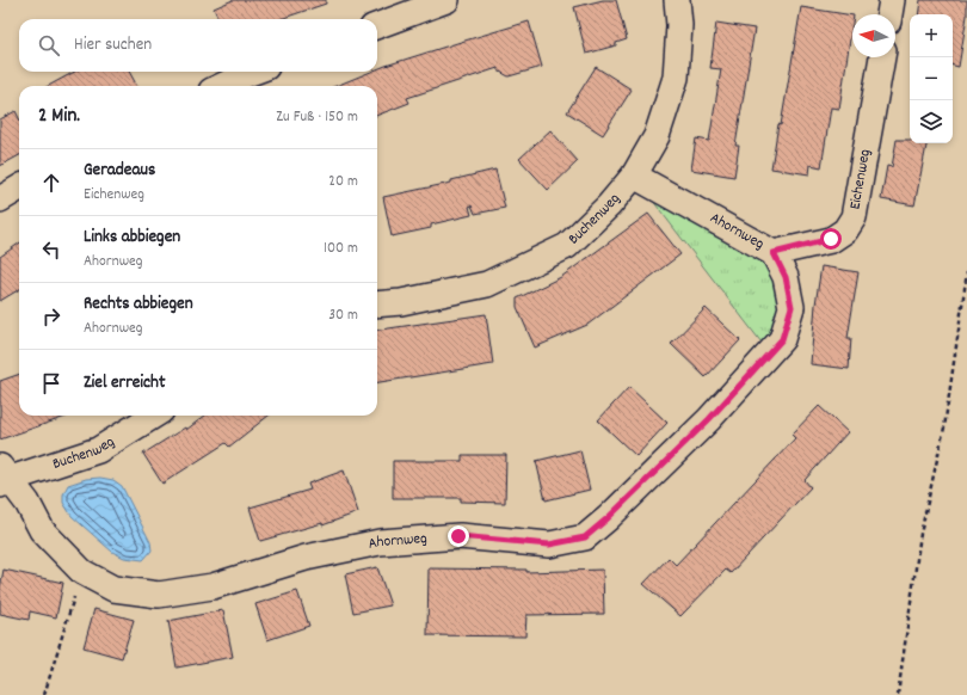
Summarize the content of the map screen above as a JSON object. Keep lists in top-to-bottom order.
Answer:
{
  "streets": {
    "street": ["Eichenweg", "Buchenweg", "Ahornweg"]
  },
  "crossings": [
    ["Eichenweg", "Ahornweg"],
    ["Buchenweg", "Ahornweg"]
  ],
  "north": "left",
  "page": {
    "map_buttons": ["+", "−"],
    "search": "Hier suchen",
    "heading": ["2 Min.", "Zu Fuß · 150 m"],
    "list": [
      ["Geradeaus", "Eichenweg", "20 m"],
      ["Links abbiegen", "Ahornweg", "100 m"],
      ["Rechts abbiegen", "Ahornweg", "30 m"],
      "Ziel erreicht"
    ]
  }
}
